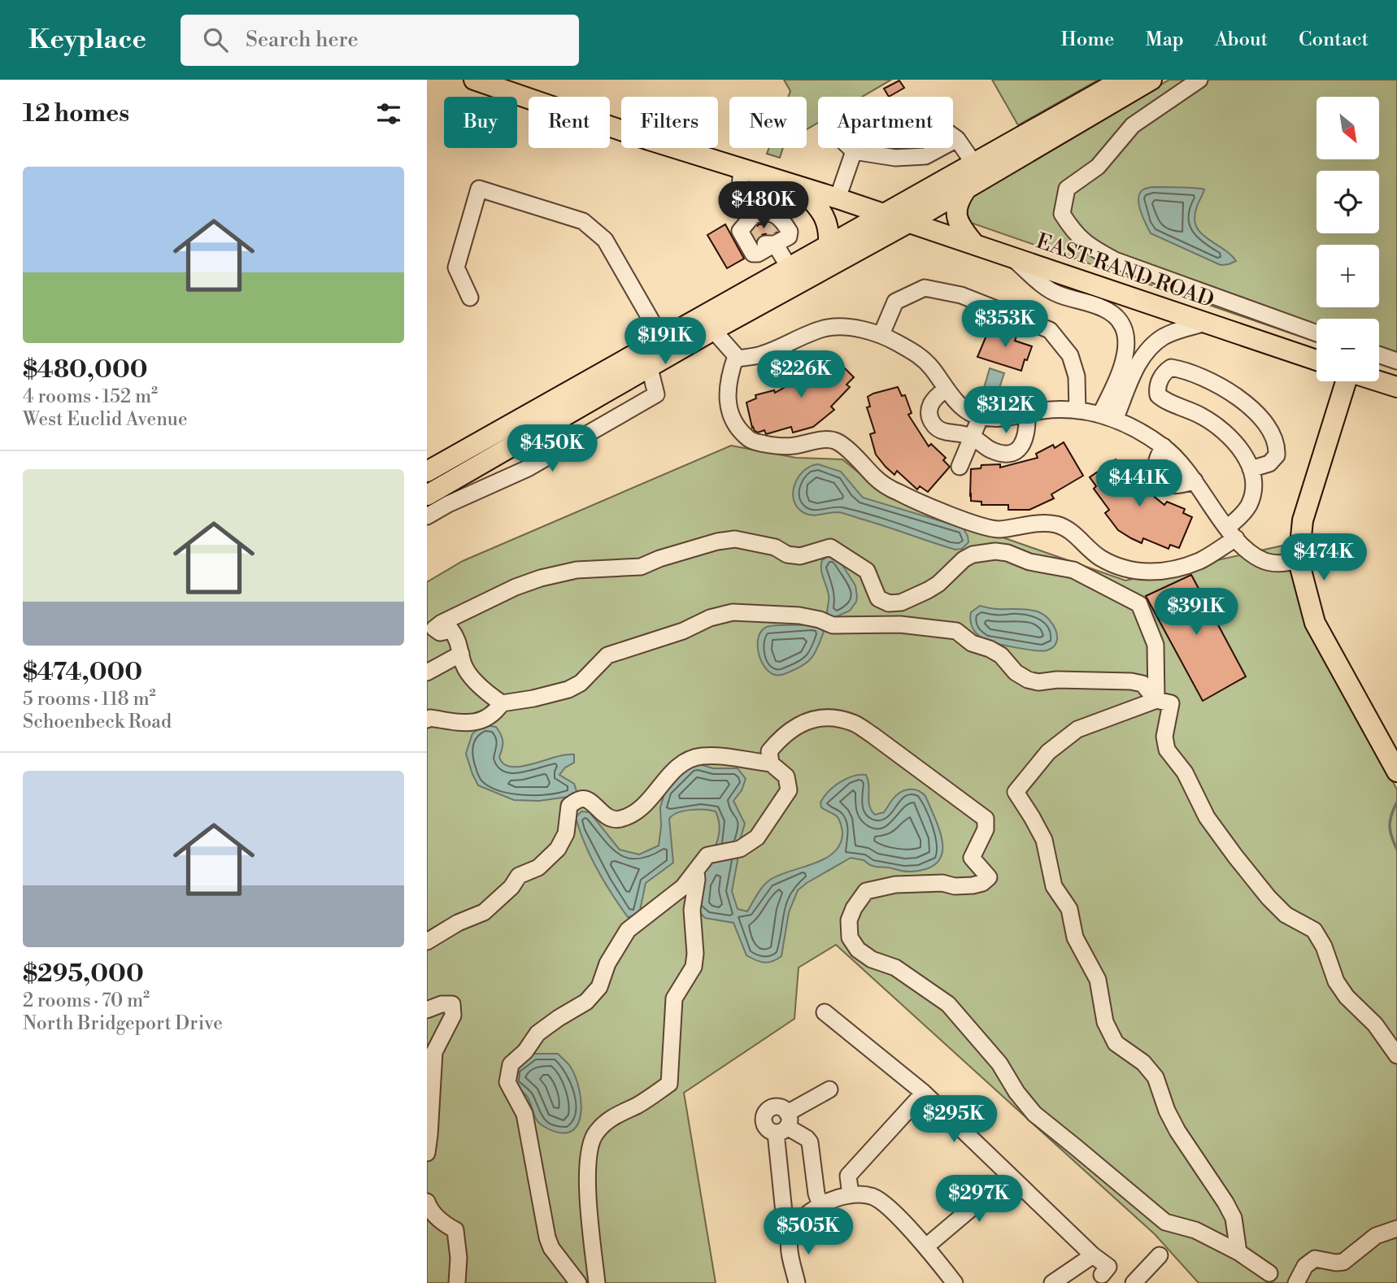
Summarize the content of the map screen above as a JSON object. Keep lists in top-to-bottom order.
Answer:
{
  "streets": {
    "main road": ["EAST RAND ROAD"]
  },
  "north": "bottom right",
  "page": {
    "header": "Keyplace",
    "search": "Search here",
    "nav": [
      "Home",
      "Map",
      "About",
      "Contact"
    ],
    "heading": "12 homes",
    "map_buttons": ["+", "−"],
    "chip": [
      "Buy",
      "Rent",
      "Filters",
      "New",
      "Apartment"
    ],
    "list": [
      {
        "name": "$480,000",
        "note": "4 rooms · 152 m² · West Euclid Avenue"
      },
      {
        "name": "$474,000",
        "note": "5 rooms · 118 m² · Schoenbeck Road"
      },
      {
        "name": "$295,000",
        "note": "2 rooms · 70 m² · North Bridgeport Drive"
      }
    ],
    "price": [
      "$480K",
      "$353K",
      "$191K",
      "$226K",
      "$312K",
      "$450K",
      "$441K",
      "$474K",
      "$391K",
      "$295K",
      "$297K",
      "$505K"
    ]
  }
}
